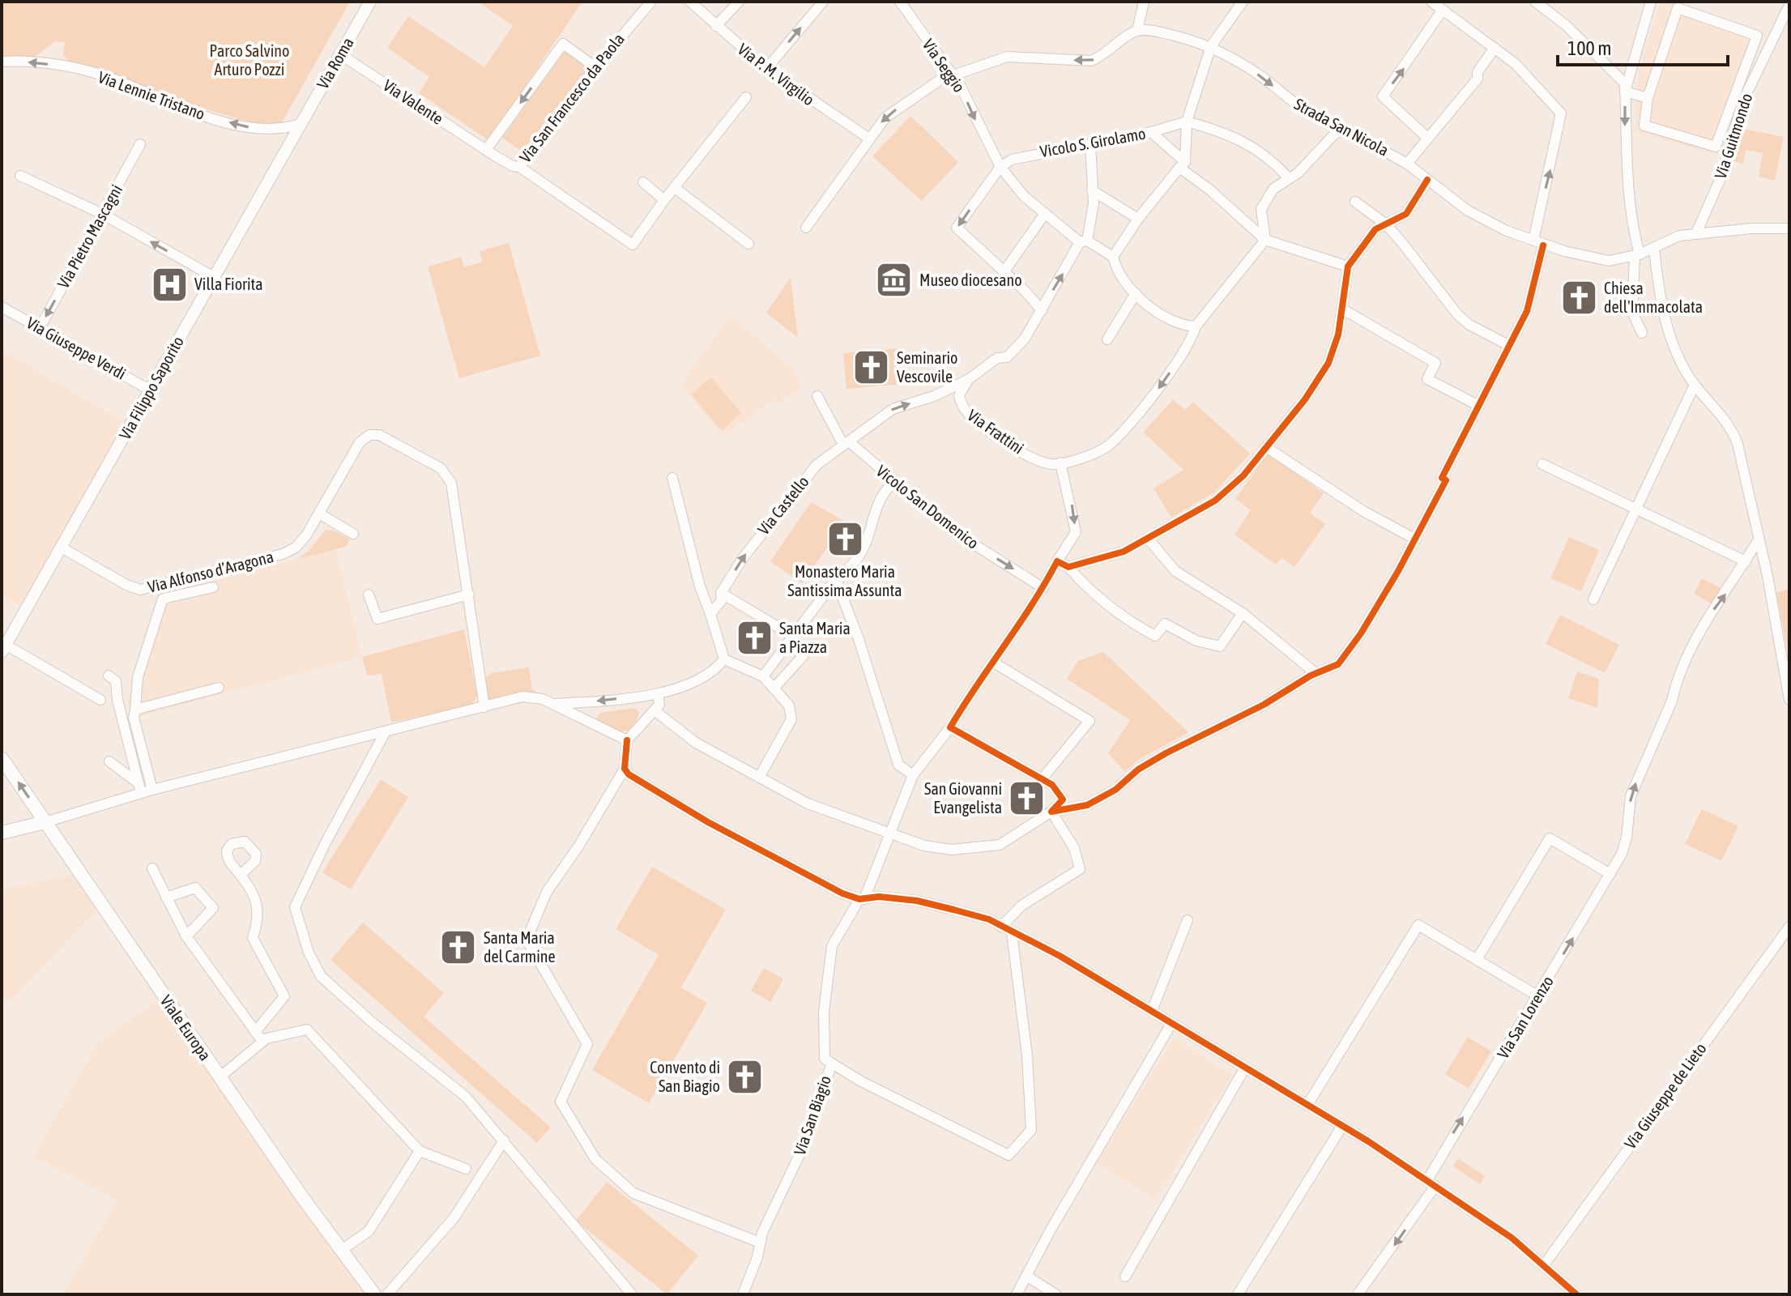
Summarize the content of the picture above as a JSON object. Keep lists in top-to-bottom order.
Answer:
{
  "streets": {
    "main road": ["Viale Europa"],
    "street": [
      "Via Roma",
      "Via Seggio",
      "Via P. M. Virgilio",
      "Via Lennie Tristano",
      "Via San Francesco da Paola",
      "Via Valente",
      "Strada San Nicola",
      "Via Guitmondo",
      "Vicolo S. Girolamo",
      "Via Pietro Mascagni",
      "Via Giuseppe Verdi",
      "Via Filippo Saporito",
      "Via Frattini",
      "Via Castello",
      "Vicolo San Domenico",
      "Via Alfonso d’Aragona",
      "Via San Lorenzo",
      "Via Giuseppe de Lieto",
      "Via San Biagio"
    ]
  },
  "crossings": [
    ["Via Roma", "Via Lennie Tristano"],
    ["Via Roma", "Via Valente"],
    ["Via Roma", "Via Filippo Saporito"],
    ["Via Seggio", "Vicolo S. Girolamo"],
    ["Via Seggio", "Via Castello"],
    ["Via Lennie Tristano", "Via Filippo Saporito"],
    ["Via San Francesco da Paola", "Via Valente"],
    ["Strada San Nicola", "Via Guitmondo"],
    ["Via Pietro Mascagni", "Via Giuseppe Verdi"],
    ["Via Giuseppe Verdi", "Via Filippo Saporito"],
    ["Via Filippo Saporito", "Via Alfonso d’Aragona"],
    ["Via Frattini", "Via Castello"],
    ["Via Castello", "Vicolo San Domenico"]
  ],
  "one_way": ["Via Lennie Tristano", "Via Pietro Mascagni", "Vicolo San Domenico"],
  "parks": ["Parco Salvino Arturo Pozzi"],
  "places": {
    "museum": ["Museo diocesano"],
    "hospital": ["Villa Fiorita"],
    "church": [
      "Chiesa dell'Immacolata",
      "Seminario Vescovile",
      "Monastero Maria Santissima Assunta",
      "Santa Maria a Piazza",
      "San Giovanni Evangelista",
      "Santa Maria del Carmine",
      "Convento di San Biagio"
    ]
  },
  "scale_bar": "100 m"
}
